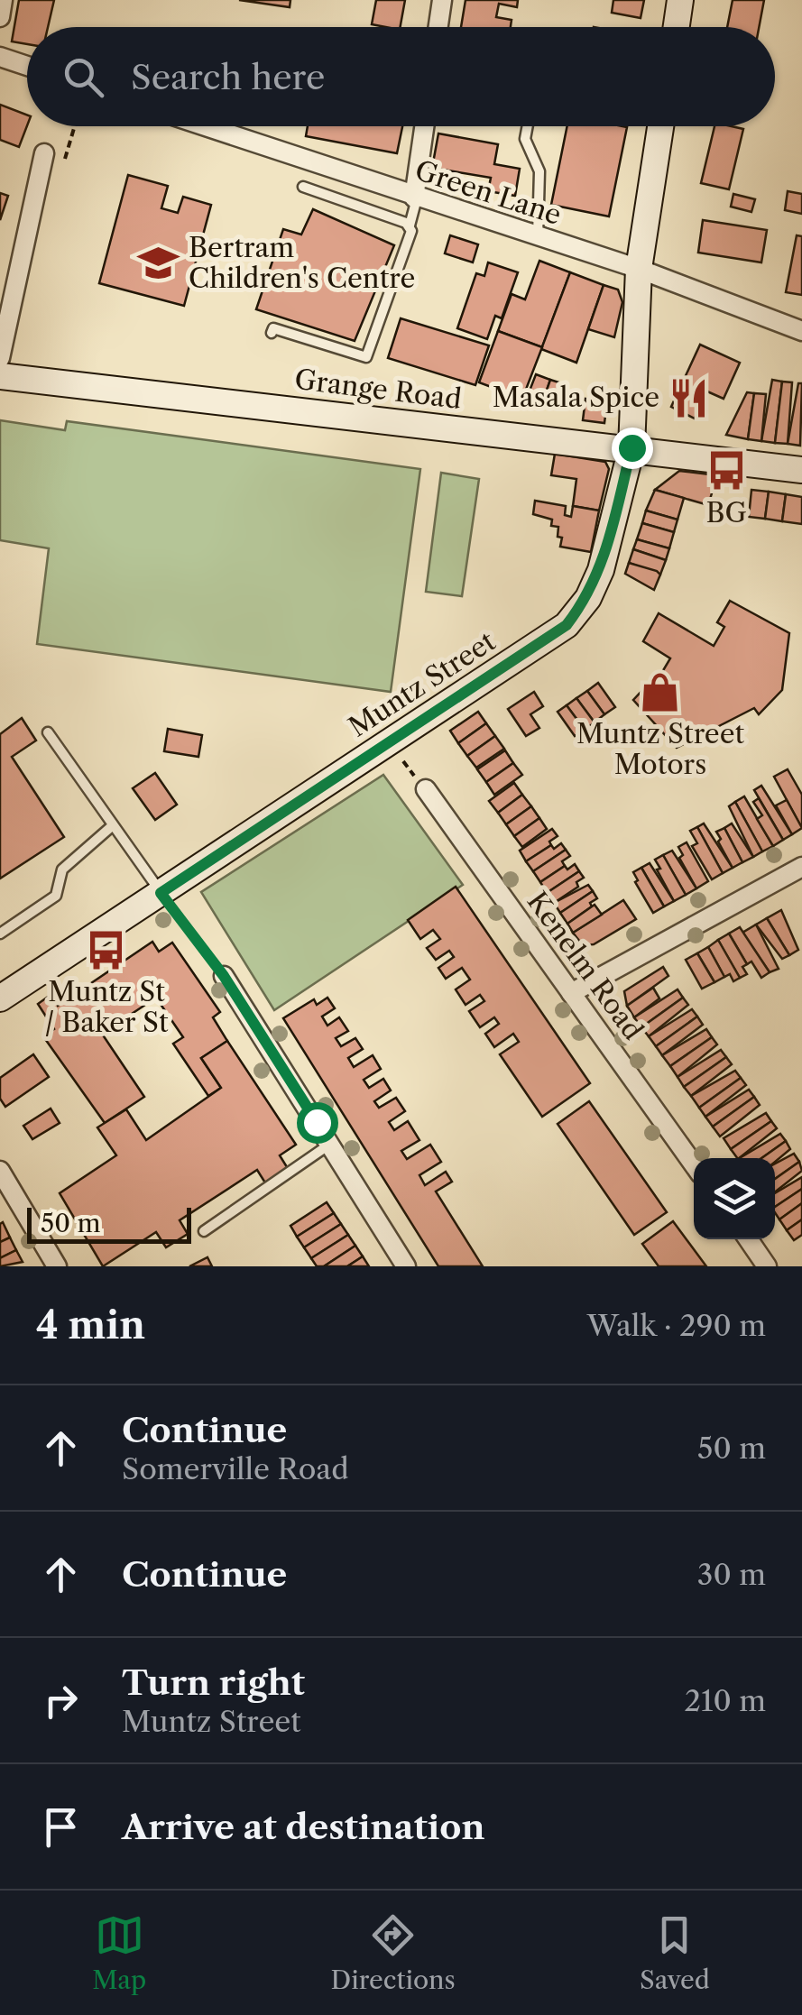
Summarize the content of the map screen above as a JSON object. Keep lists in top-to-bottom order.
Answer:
{
  "streets": {
    "main road": ["Grange Road", "Muntz Street"],
    "street": ["Green Lane", "Kenelm Road"]
  },
  "crossings": [
    ["Green Lane", "Muntz Street"],
    ["Grange Road", "Muntz Street"]
  ],
  "places": {
    "school or university": ["Bertram Children's Centre"],
    "restaurant": ["Masala Spice"],
    "bus stop": ["BG", "Muntz St / Baker St"],
    "shop": ["Muntz Street Motors"]
  },
  "scale_bar": "50 m",
  "page": {
    "search": "Search here",
    "scale": "50 m",
    "heading": ["4 min", "Walk · 290 m"],
    "list": [
      ["Continue", "Somerville Road", "50 m"],
      ["Continue", "30 m"],
      ["Turn right", "Muntz Street", "210 m"],
      "Arrive at destination"
    ],
    "nav": ["Map", "Directions", "Saved"]
  }
}
